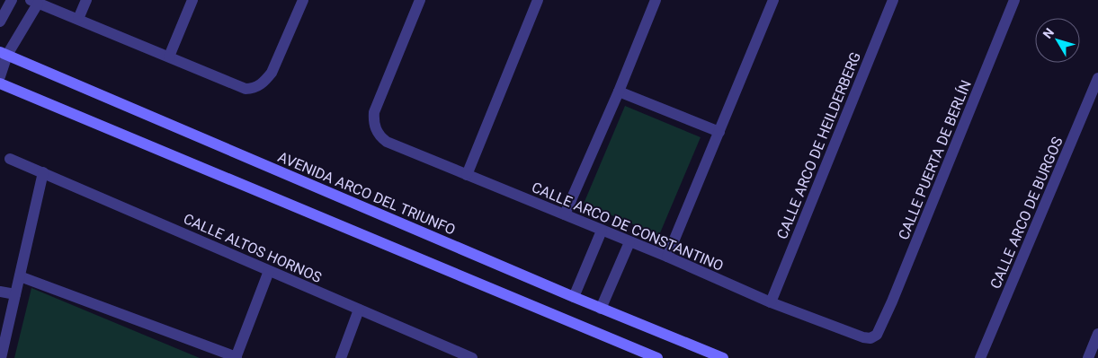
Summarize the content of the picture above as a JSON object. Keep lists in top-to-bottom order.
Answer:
{
  "streets": {
    "street": [
      "CALLE ARCO DE HEILDERBERG",
      "CALLE PUERTA DE BERLÍN",
      "AVENIDA ARCO DEL TRIUNFO",
      "CALLE ARCO DE BURGOS",
      "CALLE ARCO DE CONSTANTINO",
      "CALLE ALTOS HORNOS"
    ]
  },
  "crossings": [
    ["CALLE ARCO DE HEILDERBERG", "CALLE ARCO DE CONSTANTINO"],
    ["CALLE PUERTA DE BERLÍN", "CALLE ARCO DE CONSTANTINO"]
  ],
  "north": "top left"
}
